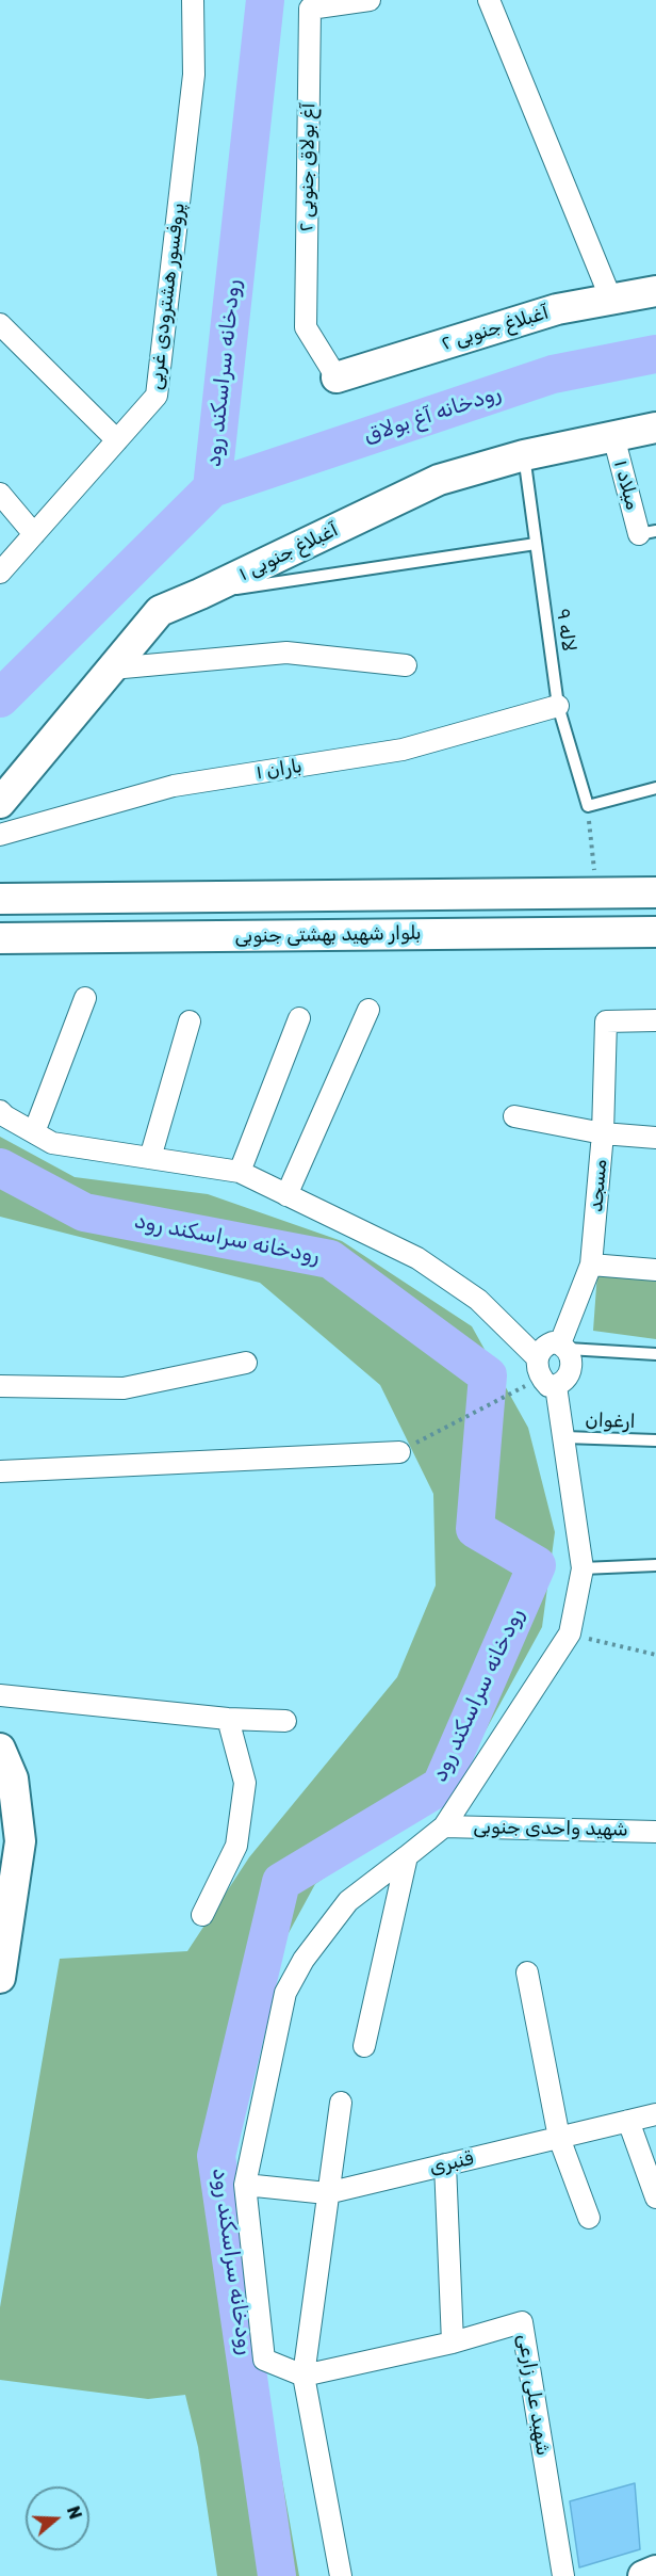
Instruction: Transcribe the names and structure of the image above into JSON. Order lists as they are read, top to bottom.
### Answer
{
  "streets": {
    "street": [
      "آغ بولاق جنوبی ۲",
      "پروفسور هشترودی غربی",
      "آغبلاغ جنوبی ۲",
      "میلاد ۱",
      "آغبلاغ جنوبی ۱",
      "باران ۱",
      "بلوار شهید بهشتی جنوبی",
      "مسجد",
      "شهید واحدی جنوبی",
      "قنبری",
      "شهيد علی زارعی"
    ],
    "lane": ["لاله ۹", "ارغوان"]
  },
  "crossings": [
    ["آغ بولاق جنوبی ۲", "آغبلاغ جنوبی ۲"],
    ["میلاد ۱", "آغبلاغ جنوبی ۱"],
    ["آغبلاغ جنوبی ۱", "لاله ۹"],
    ["لاله ۹", "باران ۱"]
  ],
  "water": ["رودخانه سراسکند رود", "رودخانه آغ بولاق"],
  "north": "right"
}
